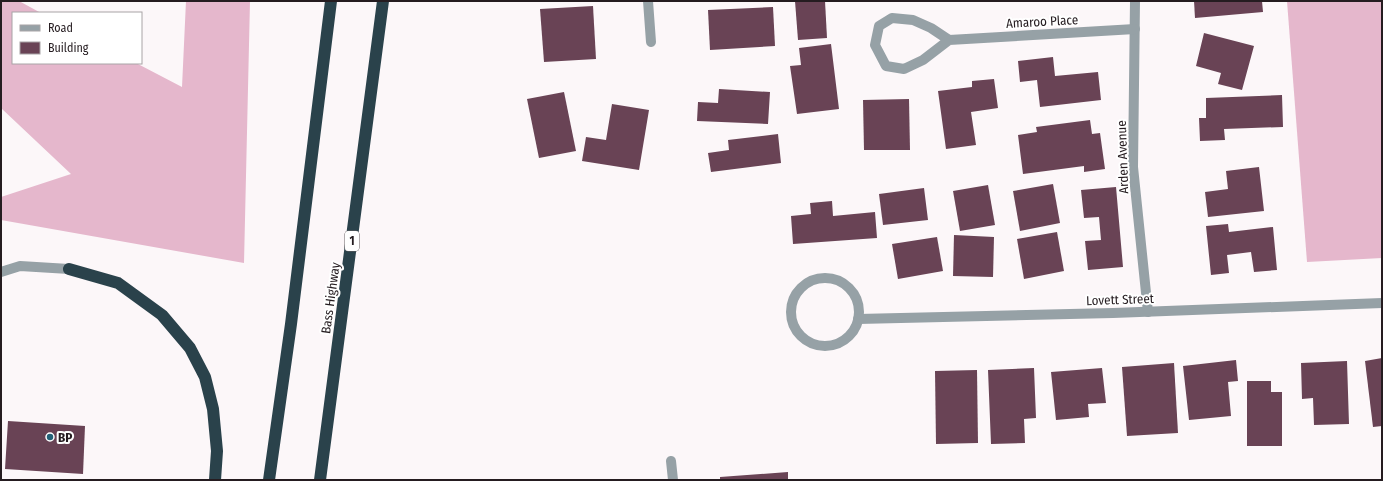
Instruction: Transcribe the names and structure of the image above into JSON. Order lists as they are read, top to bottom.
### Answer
{
  "streets": {
    "highway": ["1", "Bass Highway"],
    "street": ["Amaroo Place", "Arden Avenue", "Lovett Street"]
  },
  "crossings": [
    ["Amaroo Place", "Arden Avenue"],
    ["Arden Avenue", "Lovett Street"]
  ],
  "places": ["BP"],
  "legend": ["Road", "Building"]
}
